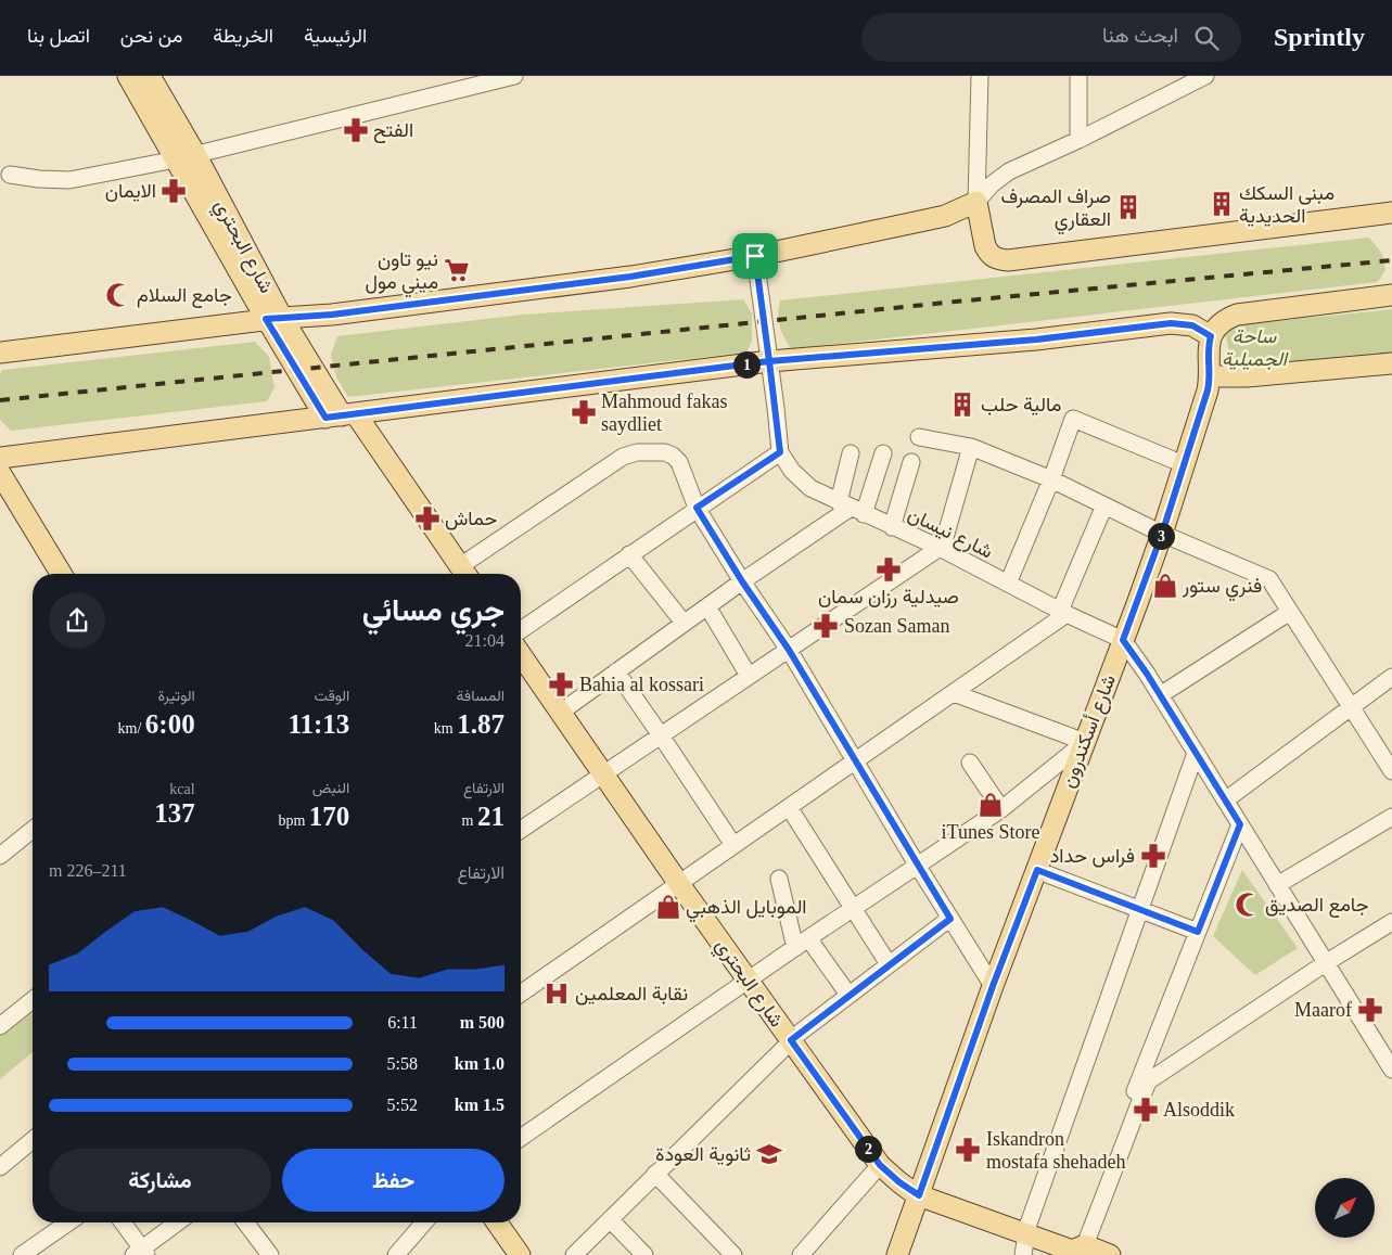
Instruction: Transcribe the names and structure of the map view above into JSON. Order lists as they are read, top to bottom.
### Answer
{
  "streets": {
    "main road": ["شارع البحتري", "شارع أسكندرون"],
    "street": ["شارع نيسان"]
  },
  "crossings": [
    ["شارع البحتري", "شارع أسكندرون"],
    ["شارع نيسان", "شارع أسكندرون"]
  ],
  "parks": ["ساحة الجميلية"],
  "places": {
    "pharmacy": [
      "الفتح",
      "الايمان",
      "Mahmoud fakas saydliet",
      "حماش",
      "صيدلية رزان سمان",
      "Sozan Saman",
      "Bahia al kossari",
      "فراس حداد",
      "Maarof",
      "Alsoddik",
      "Iskandron mostafa shehadeh"
    ],
    "building": ["مبنى السكك الحديدية", "صراف المصرف العقاري", "مالية حلب"],
    "supermarket": ["نيو تاون ميني مول"],
    "mosque": ["جامع السلام", "جامع الصديق"],
    "shop": ["فنري ستور", "iTunes Store", "الموبايل الذهبي"],
    "hospital": ["نقابة المعلمين"],
    "school or university": ["ثانوية العودة"]
  },
  "north": "top right",
  "page": {
    "header": "Sprintly",
    "search": "ابحث هنا",
    "nav": [
      "الرئيسية",
      "الخريطة",
      "من نحن",
      "اتصل بنا"
    ],
    "pins": ["1", "3", "2"],
    "heading": ["جري مسائي", "21:04"],
    "stats": [
      ["المسافة", "1.87 km"],
      ["الوقت", "11:13"],
      ["الوتيرة", "6:00 /km"],
      ["الارتفاع", "21 m"],
      ["النبض", "170 bpm"],
      ["kcal", "137"]
    ],
    "chart": ["الارتفاع", "211–226 m"],
    "list": [
      {
        "name": "500 m",
        "note": "6:11"
      },
      {
        "name": "1.0 km",
        "note": "5:58"
      },
      {
        "name": "1.5 km",
        "note": "5:52"
      }
    ],
    "buttons": ["حفظ", "مشاركة"]
  }
}
